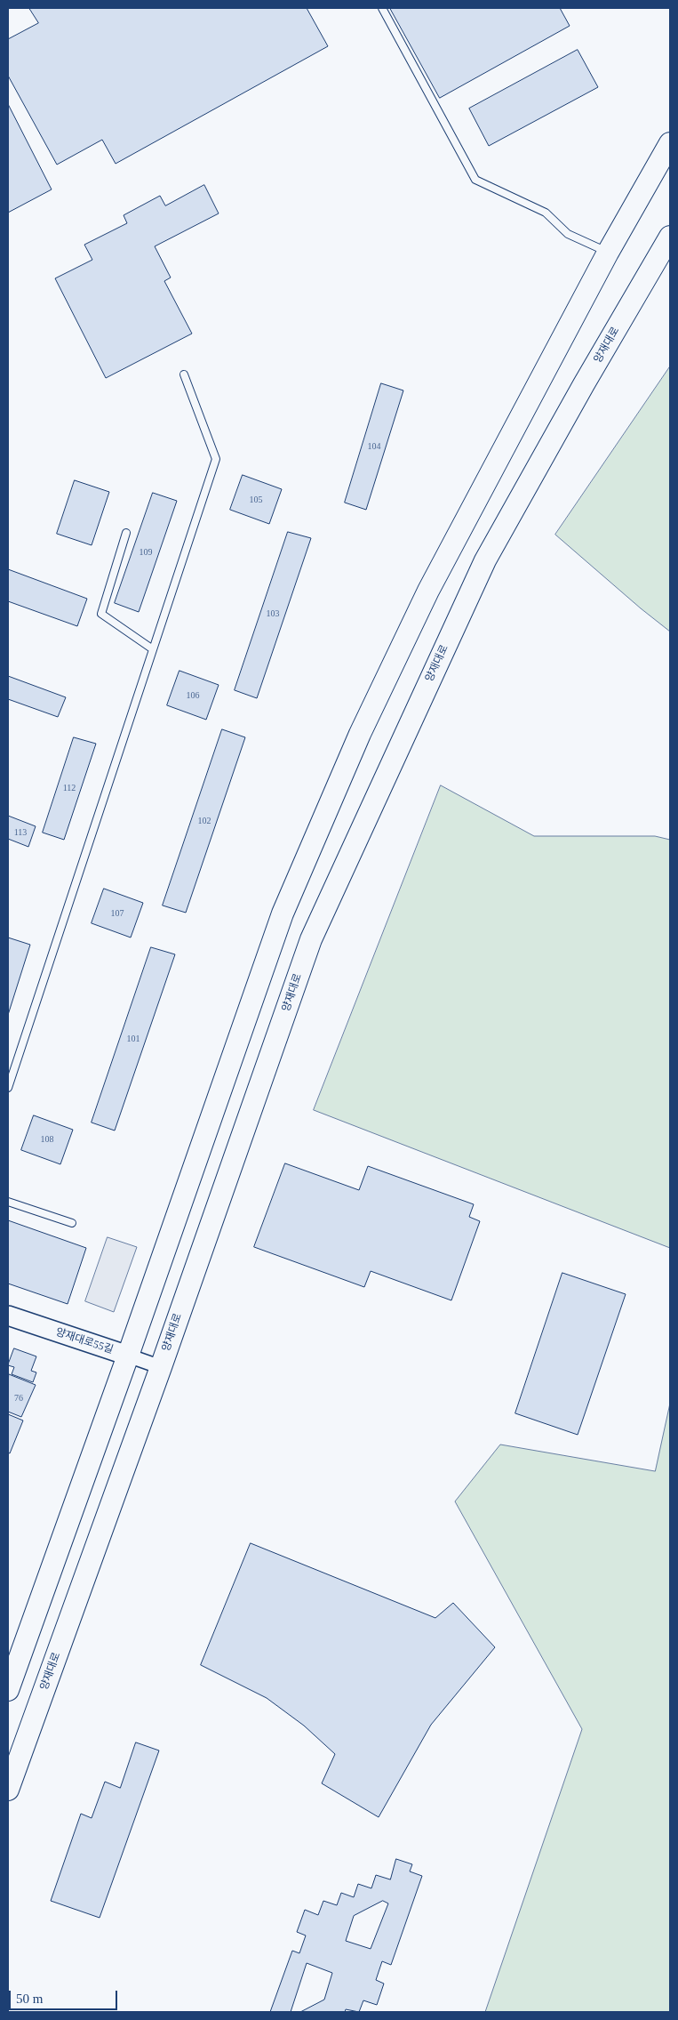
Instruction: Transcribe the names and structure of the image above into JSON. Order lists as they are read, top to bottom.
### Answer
{
  "streets": {
    "main road": ["양재대로"],
    "street": ["양재대로55길"]
  },
  "crossings": [
    ["양재대로", "양재대로55길"]
  ],
  "house_numbers": [
    "104",
    "105",
    "109",
    "103",
    "106",
    "112",
    "102",
    "113",
    "107",
    "101",
    "108",
    "76"
  ],
  "scale_bar": "50 m"
}
